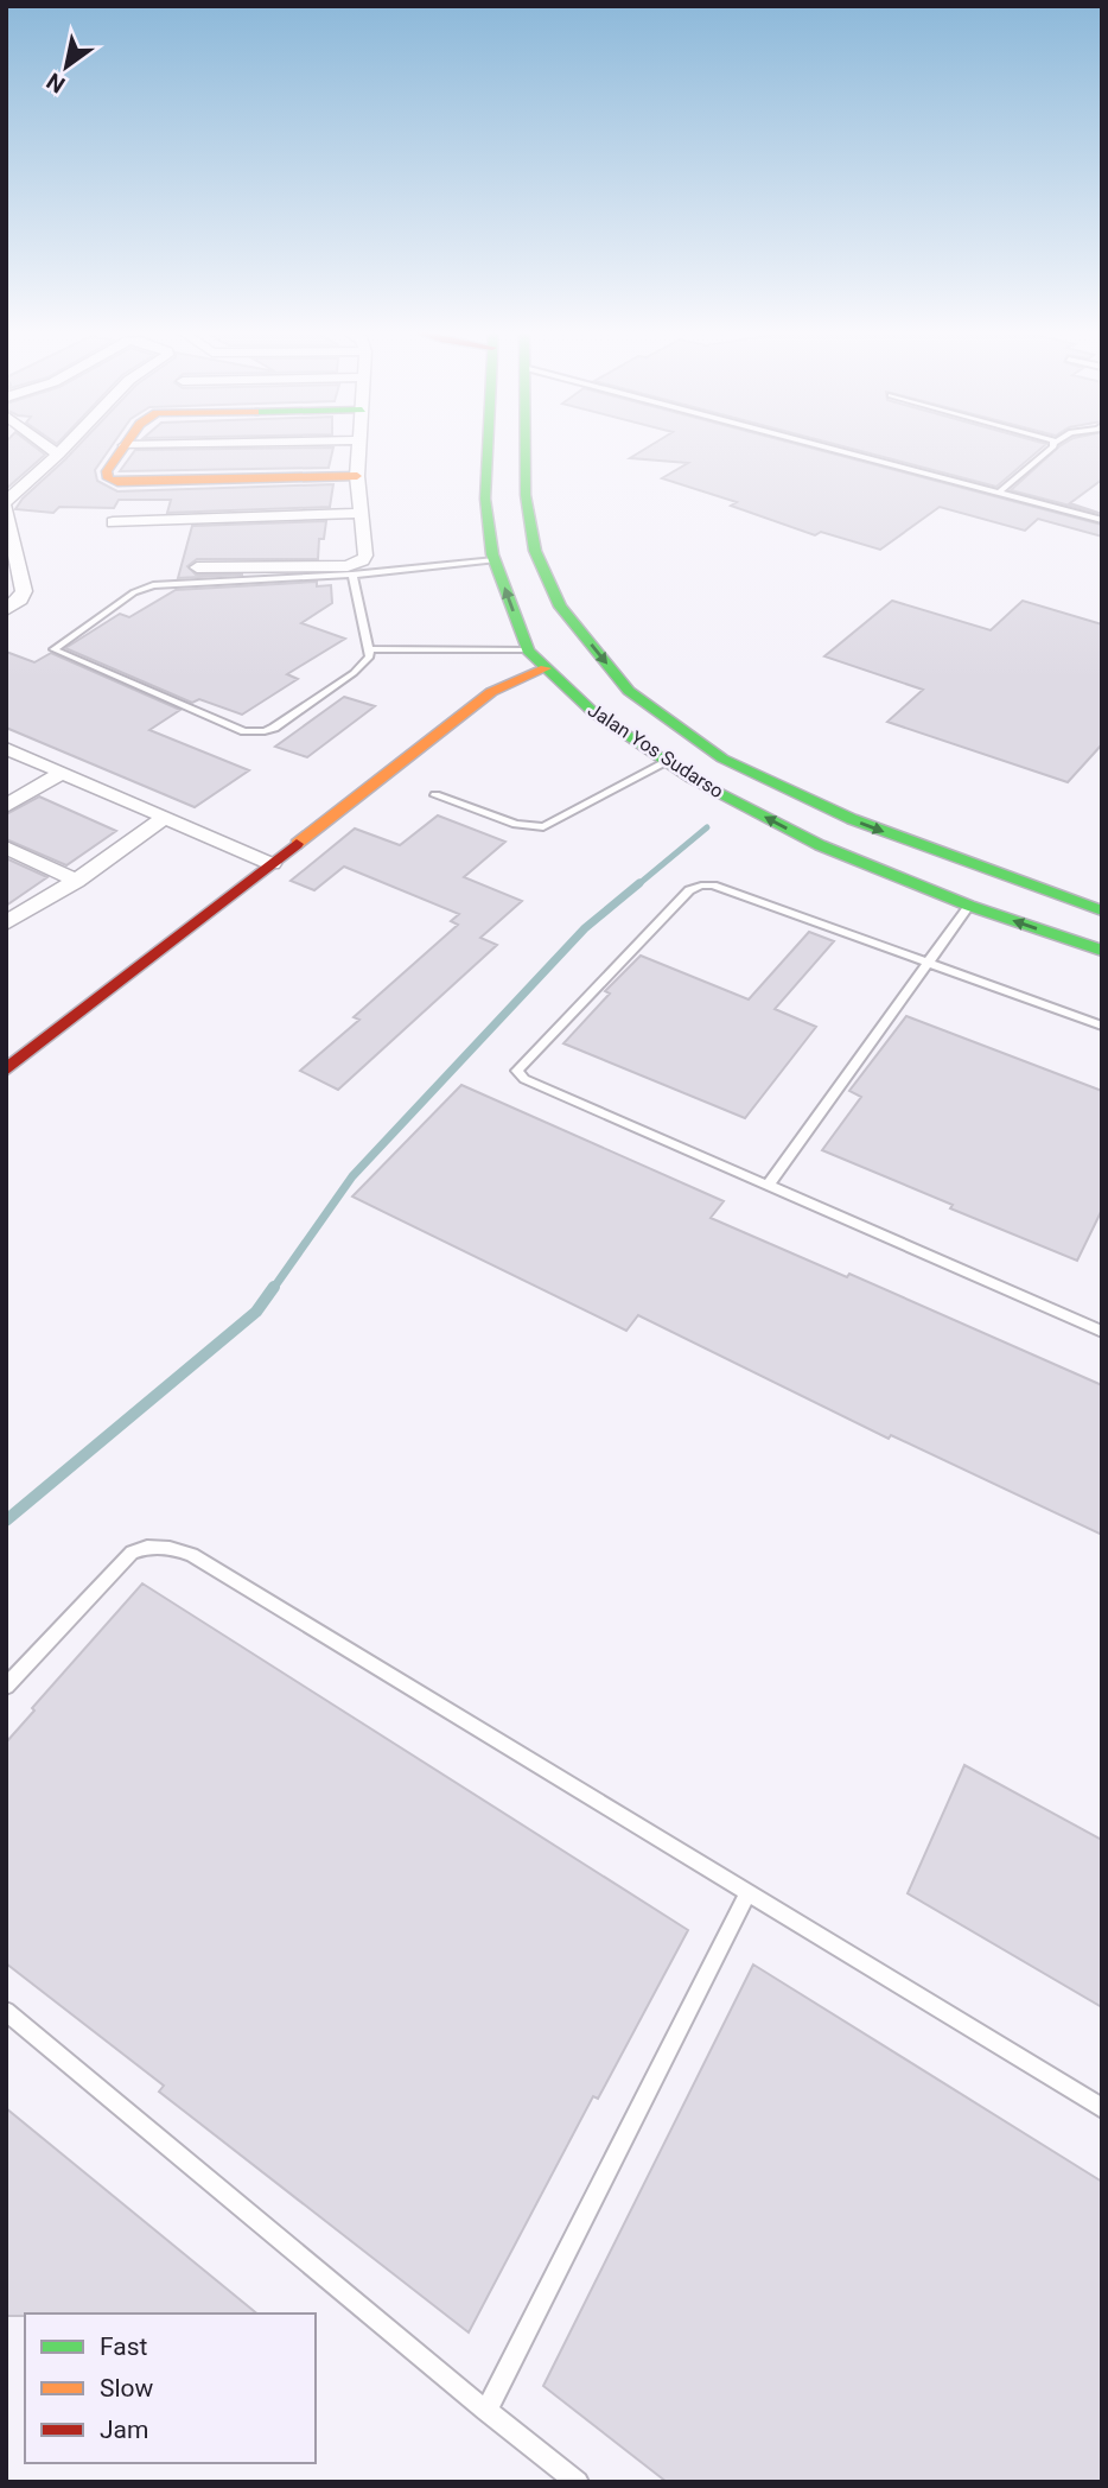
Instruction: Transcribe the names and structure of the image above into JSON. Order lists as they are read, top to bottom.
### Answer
{
  "streets": {
    "main road": ["Jalan Yos Sudarso"]
  },
  "legend": ["Fast", "Slow", "Jam"],
  "north": "bottom left"
}
